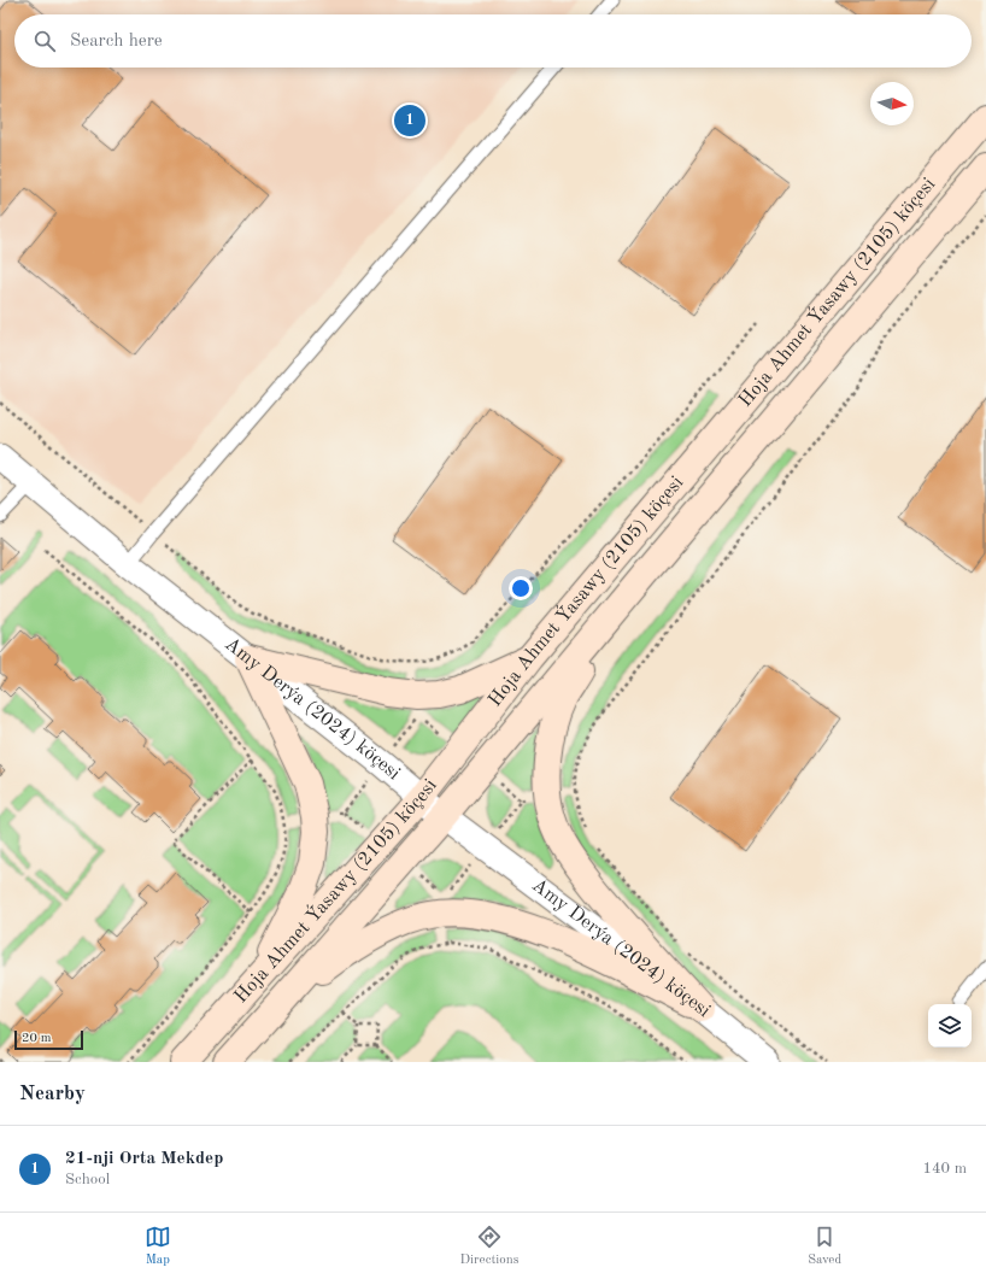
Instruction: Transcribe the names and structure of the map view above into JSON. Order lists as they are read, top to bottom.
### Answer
{
  "streets": {
    "main road": ["Hoja Ahmet Ýasawy (2105) köçesi"],
    "street": ["Amy Derýa (2024) köçesi"]
  },
  "crossings": [
    ["Hoja Ahmet Ýasawy (2105) köçesi", "Amy Derýa (2024) köçesi"]
  ],
  "scale_bar": "20 m",
  "north": "right",
  "page": {
    "search": "Search here",
    "pins": "1",
    "scale": "20 m",
    "heading": "Nearby",
    "list": [
      {
        "mark": "1",
        "name": "21-nji Orta Mekdep",
        "note": "School",
        "value": "140 m"
      }
    ],
    "nav": ["Map", "Directions", "Saved"]
  }
}
